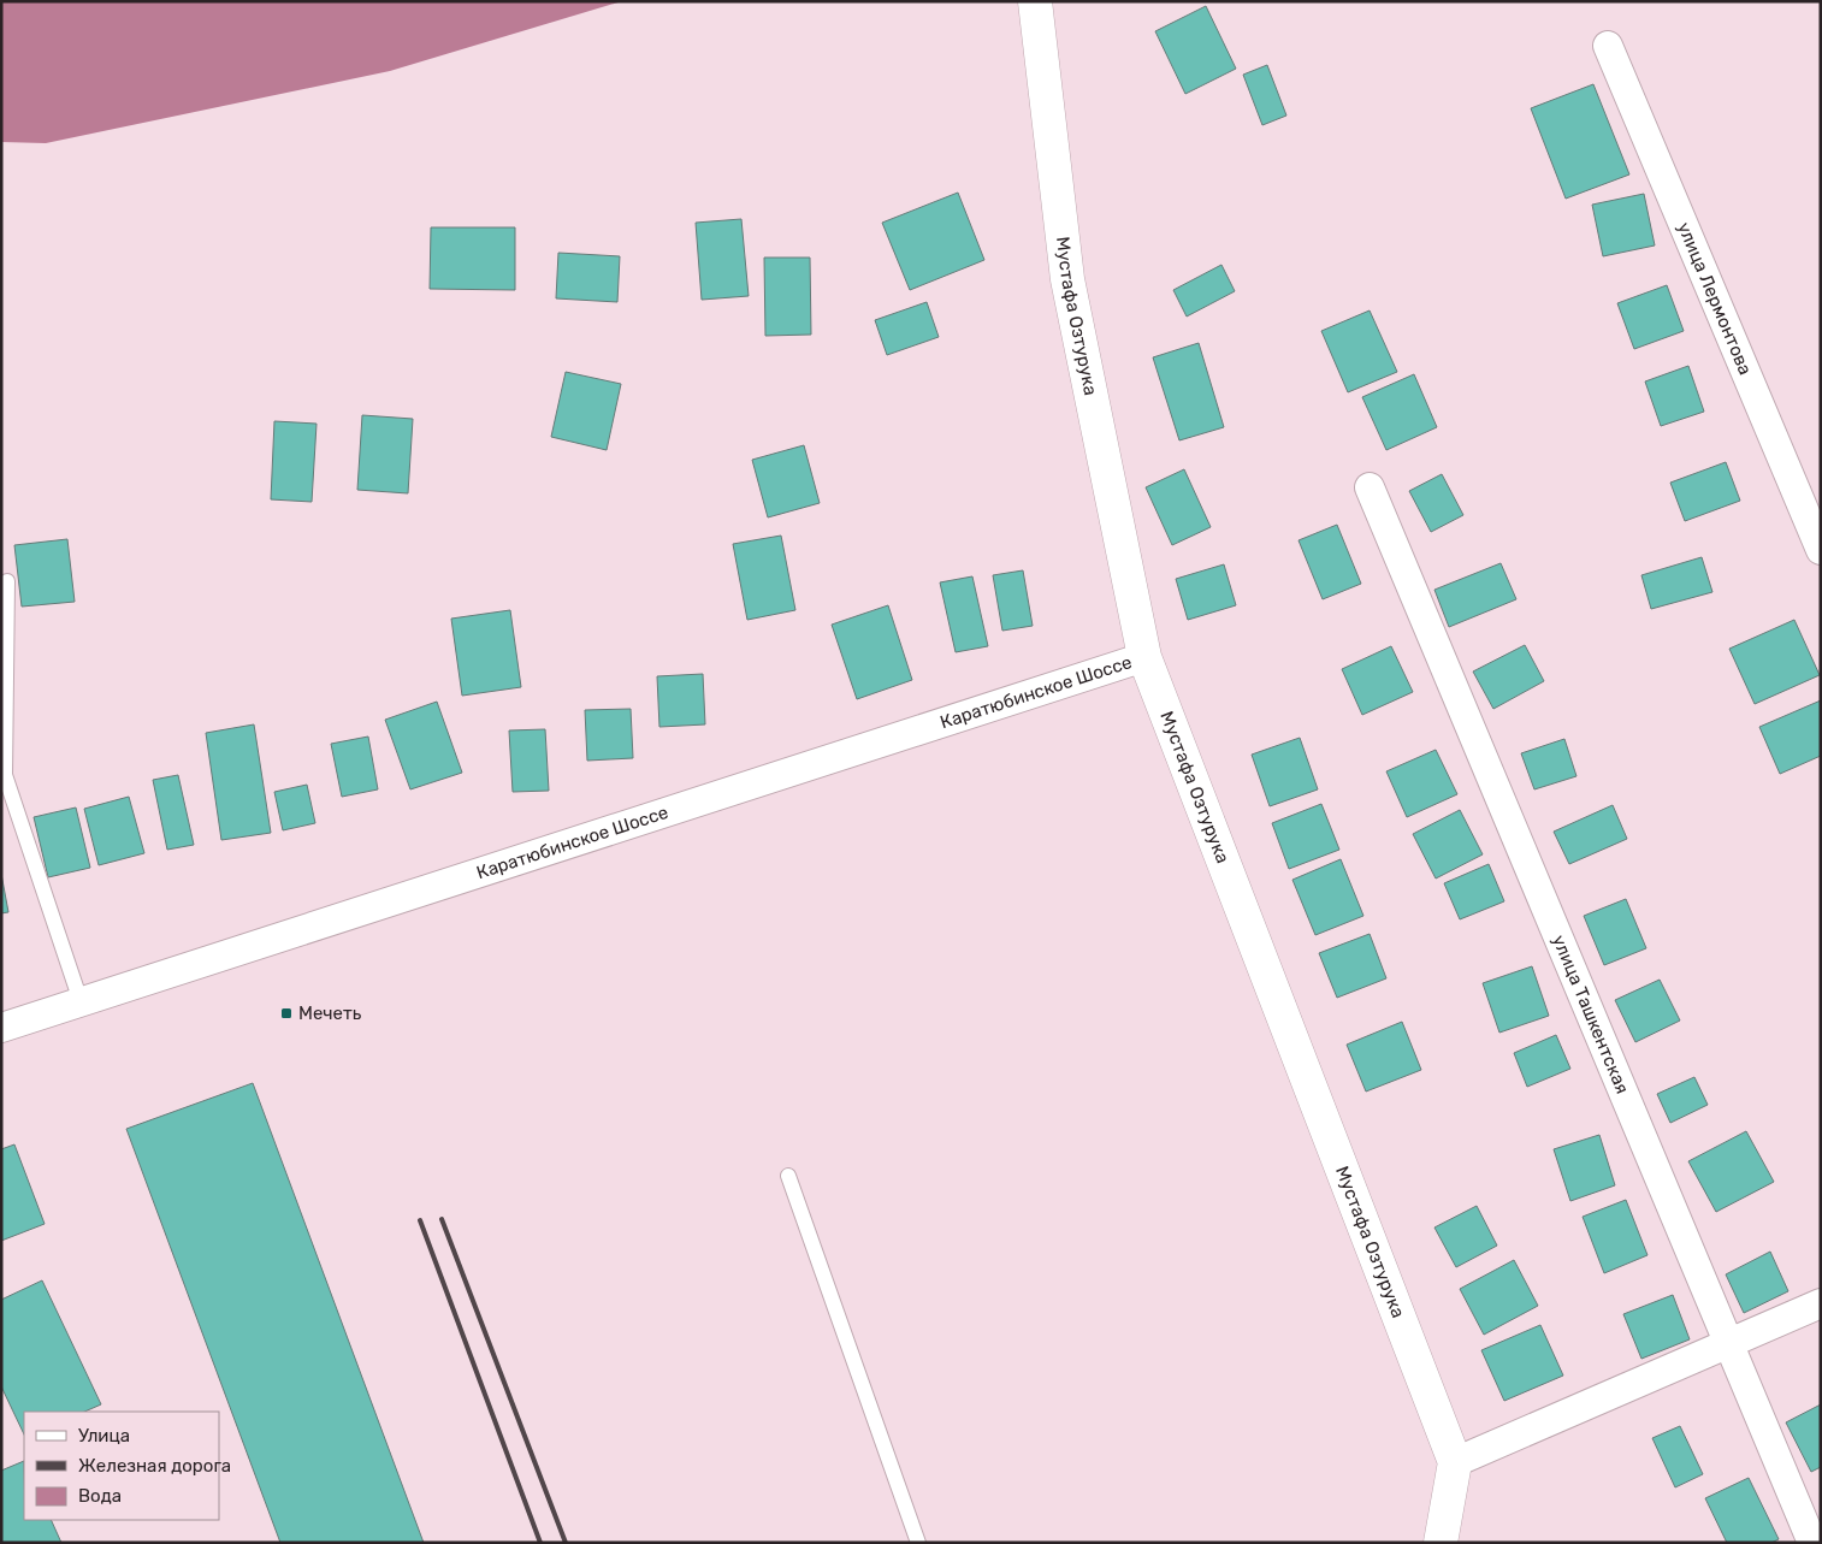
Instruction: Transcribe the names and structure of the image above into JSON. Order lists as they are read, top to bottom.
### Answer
{
  "streets": {
    "street": [
      "улица Лермонтова",
      "Мустафа Озтурука",
      "Каратюбинское Шоссе",
      "улица Ташкентская"
    ]
  },
  "crossings": [
    ["Мустафа Озтурука", "Каратюбинское Шоссе"]
  ],
  "places": {
    "transit": ["Мечеть"]
  },
  "legend": ["Улица", "Железная дорога", "Вода"]
}
